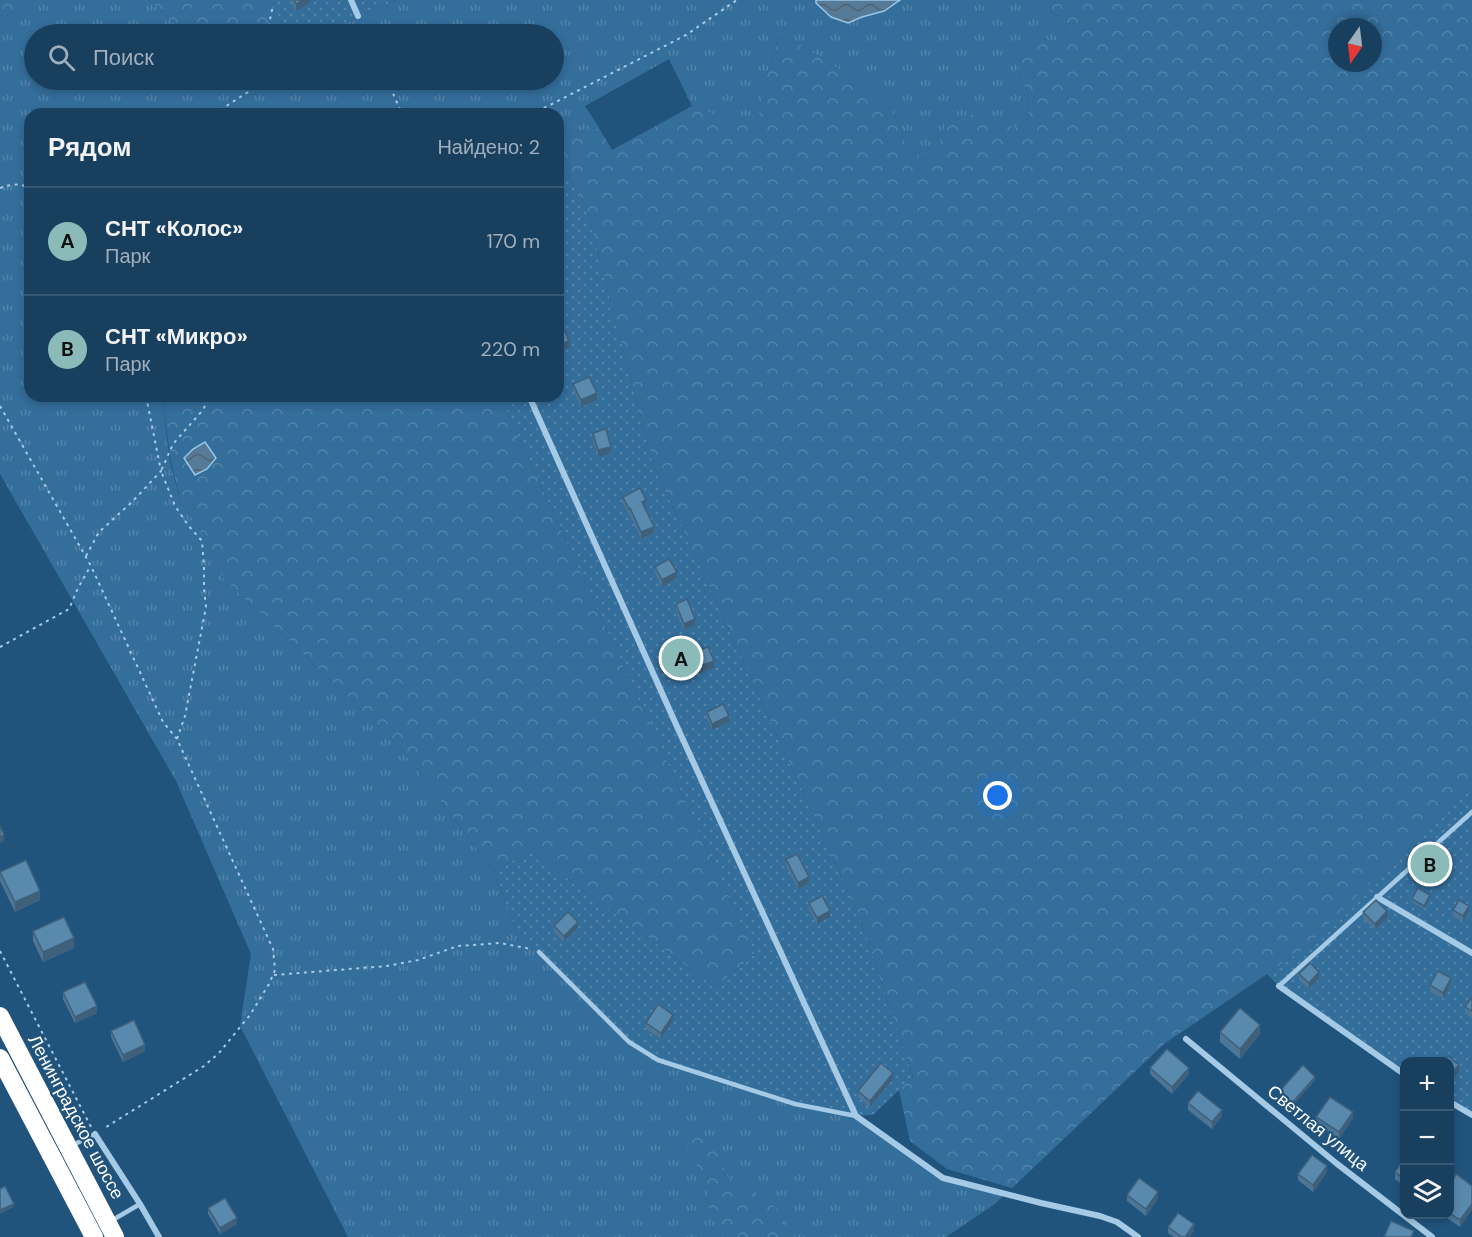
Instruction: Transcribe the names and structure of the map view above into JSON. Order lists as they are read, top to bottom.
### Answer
{
  "streets": {
    "highway": ["Ленинградское шоссе"],
    "street": ["Светлая улица"]
  },
  "north": "bottom",
  "page": {
    "search": "Поиск",
    "heading": ["Рядом", "Найдено: 2"],
    "list": [
      {
        "mark": "A",
        "name": "СНТ «Колос»",
        "note": "Парк",
        "value": "170 m"
      },
      {
        "mark": "B",
        "name": "СНТ «Микро»",
        "note": "Парк",
        "value": "220 m"
      }
    ],
    "pins": ["A", "B"],
    "map_buttons": ["+", "−"]
  }
}
